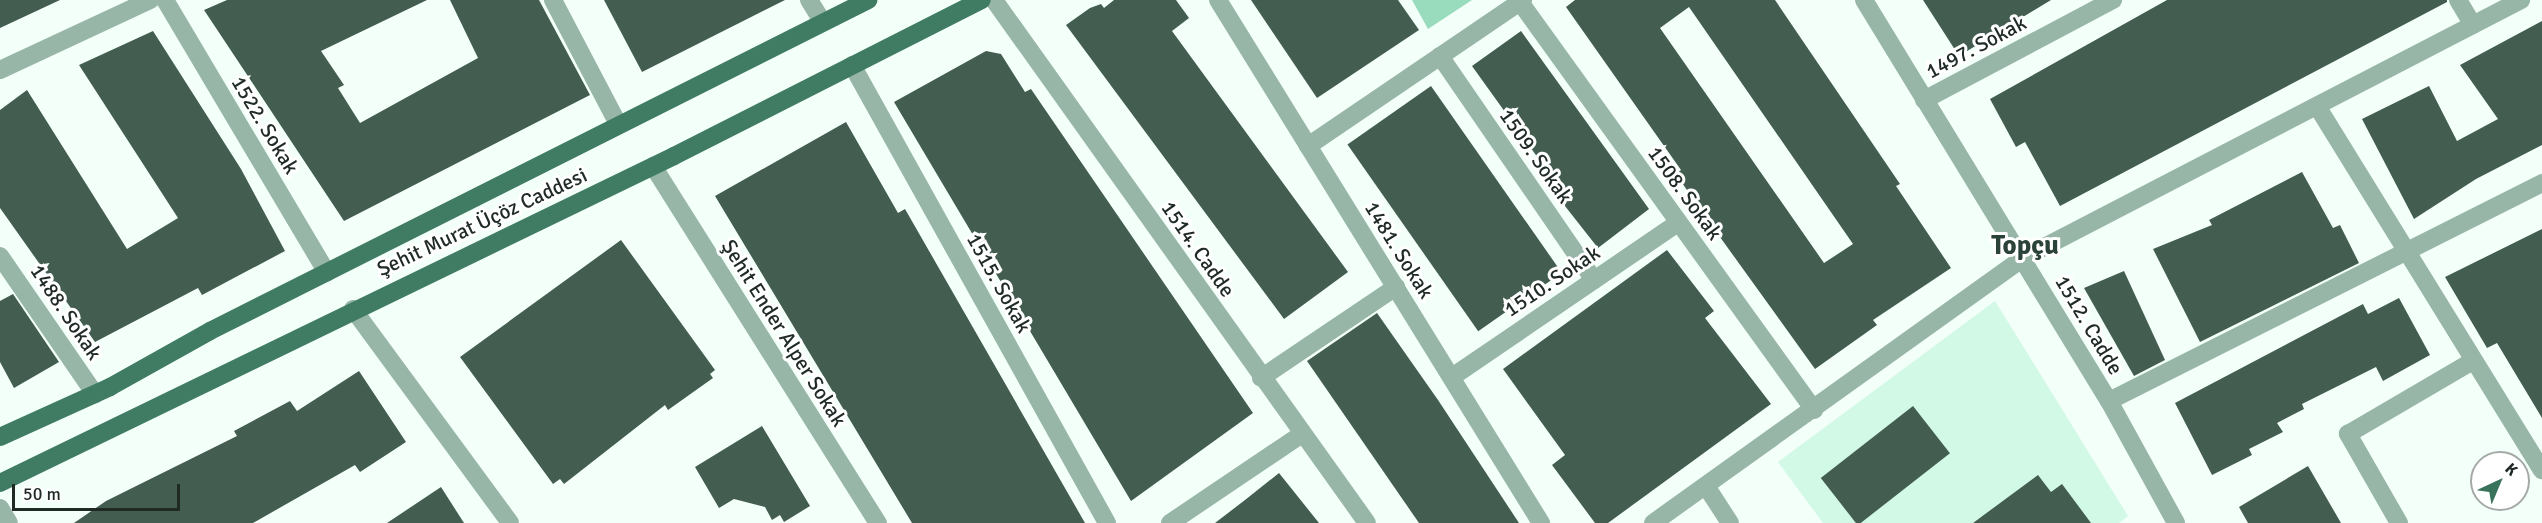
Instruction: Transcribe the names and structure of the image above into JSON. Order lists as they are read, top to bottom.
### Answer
{
  "streets": {
    "main road": ["Şehit Murat Üçöz Caddesi"],
    "street": [
      "1497. Sokak",
      "1522. Sokak",
      "1509. Sokak",
      "1508. Sokak",
      "1514. Cadde",
      "1481. Sokak",
      "1510. Sokak",
      "1515. Sokak",
      "1488. Sokak",
      "1512. Cadde",
      "Şehit Ender Alper Sokak"
    ]
  },
  "crossings": [
    ["1497. Sokak", "1512. Cadde"],
    ["1522. Sokak", "Şehit Murat Üçöz Caddesi"],
    ["1509. Sokak", "1510. Sokak"],
    ["1508. Sokak", "1510. Sokak"],
    ["Şehit Murat Üçöz Caddesi", "1515. Sokak"],
    ["Şehit Murat Üçöz Caddesi", "1488. Sokak"],
    ["Şehit Murat Üçöz Caddesi", "Şehit Ender Alper Sokak"],
    ["1481. Sokak", "1510. Sokak"]
  ],
  "districts": ["Topçu"],
  "scale_bar": "50 m",
  "north": "top right"
}
